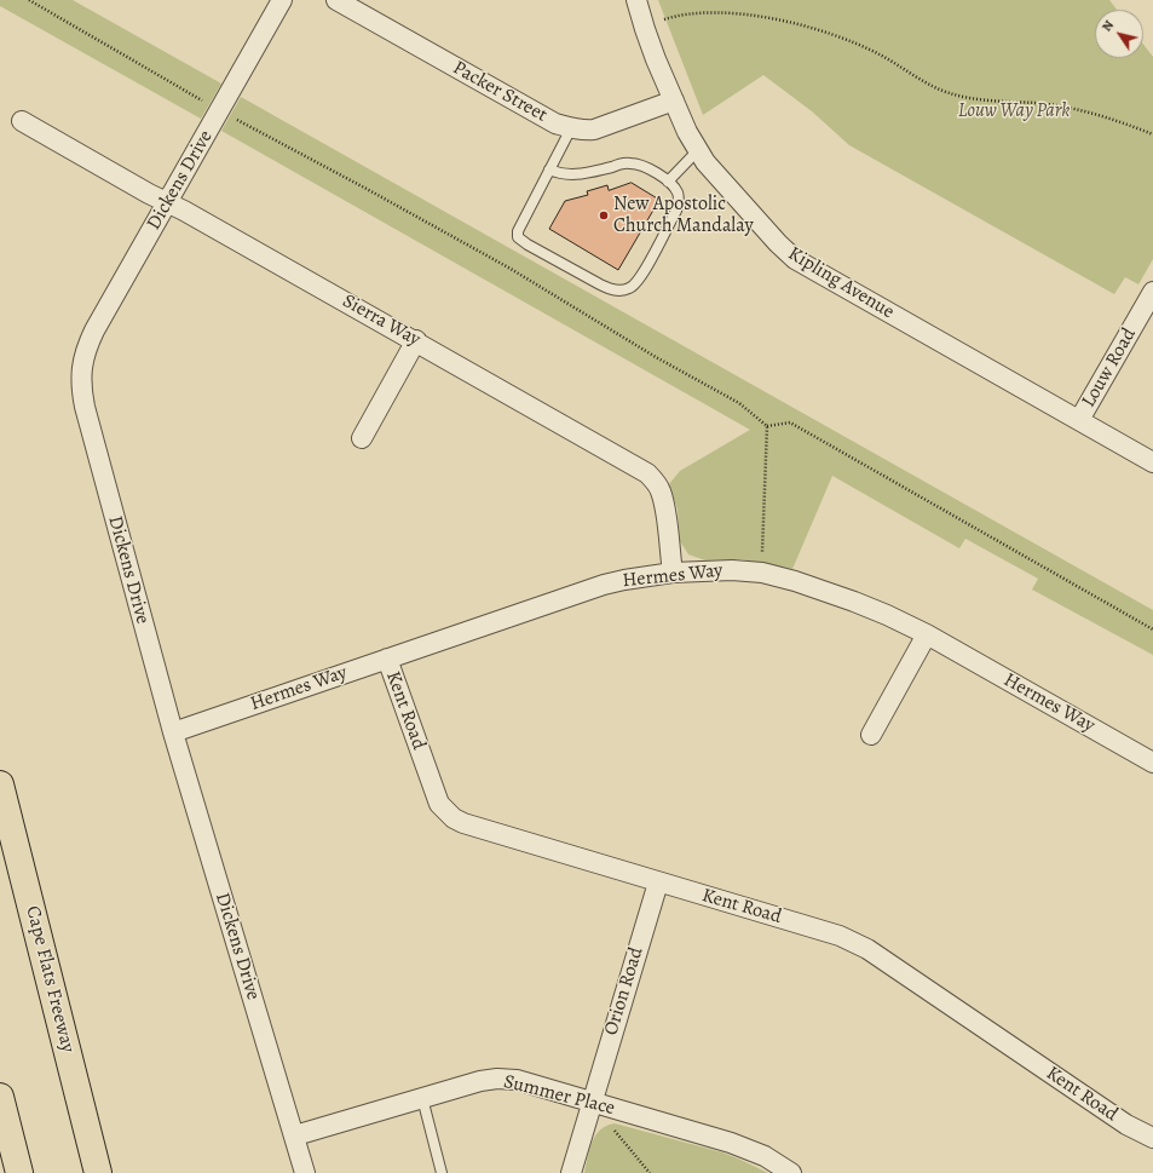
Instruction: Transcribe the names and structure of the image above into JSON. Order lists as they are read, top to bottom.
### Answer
{
  "streets": {
    "highway": ["Cape Flats Freeway"],
    "street": [
      "Packer Street",
      "Dickens Drive",
      "Kipling Avenue",
      "Sierra Way",
      "Louw Road",
      "Hermes Way",
      "Kent Road",
      "Orion Road",
      "Summer Place"
    ]
  },
  "crossings": [
    ["Packer Street", "Kipling Avenue"],
    ["Dickens Drive", "Sierra Way"],
    ["Dickens Drive", "Hermes Way"],
    ["Dickens Drive", "Summer Place"],
    ["Kipling Avenue", "Louw Road"],
    ["Sierra Way", "Hermes Way"],
    ["Hermes Way", "Kent Road"],
    ["Kent Road", "Orion Road"],
    ["Orion Road", "Summer Place"]
  ],
  "parks": ["Louw Way Park"],
  "places": ["New Apostolic Church Mandalay"],
  "north": "top left"
}
